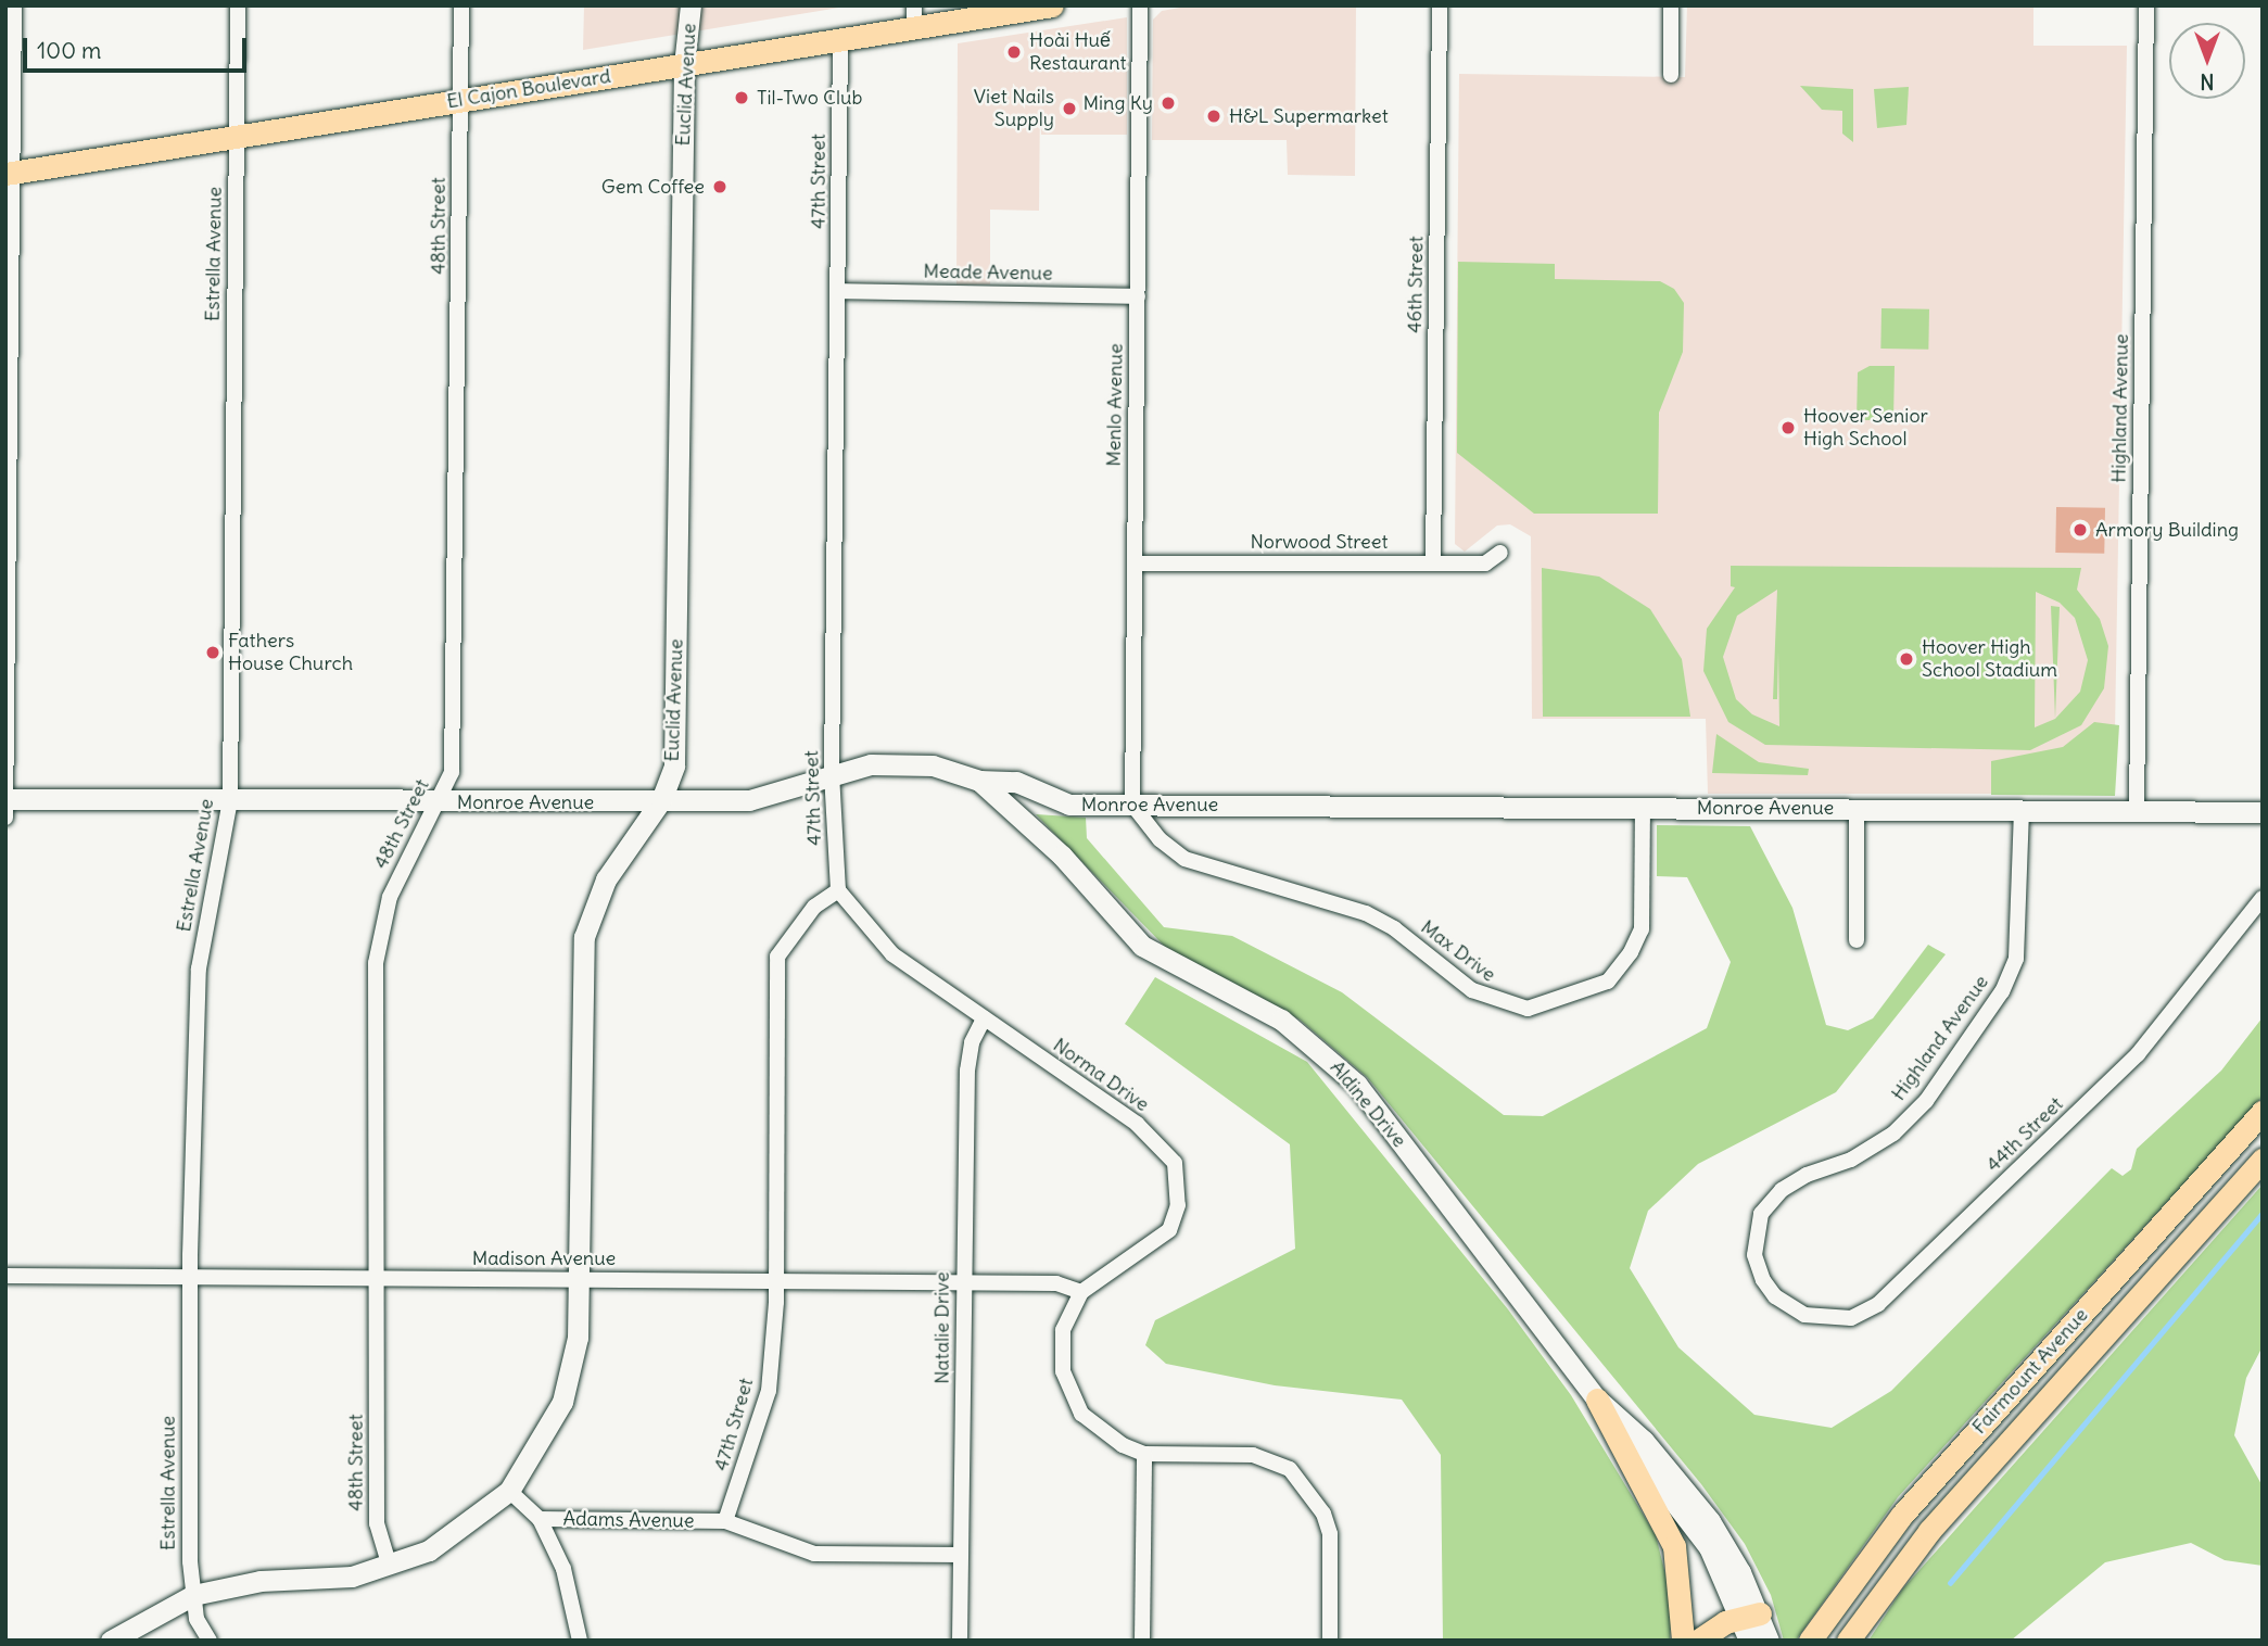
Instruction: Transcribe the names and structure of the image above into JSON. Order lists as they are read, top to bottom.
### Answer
{
  "streets": {
    "main road": ["El Cajon Boulevard", "Fairmount Avenue"],
    "street": [
      "Euclid Avenue",
      "47th Street",
      "48th Street",
      "Estrella Avenue",
      "Meade Avenue",
      "46th Street",
      "Menlo Avenue",
      "Highland Avenue",
      "Norwood Street",
      "Monroe Avenue",
      "Max Drive",
      "Norma Drive",
      "Aldine Drive",
      "44th Street",
      "Madison Avenue",
      "Natalie Drive",
      "Adams Avenue"
    ]
  },
  "crossings": [
    ["Euclid Avenue", "El Cajon Boulevard"],
    ["Euclid Avenue", "Monroe Avenue"],
    ["Euclid Avenue", "Madison Avenue"],
    ["Euclid Avenue", "Adams Avenue"],
    ["El Cajon Boulevard", "47th Street"],
    ["El Cajon Boulevard", "48th Street"],
    ["El Cajon Boulevard", "Estrella Avenue"],
    ["47th Street", "Meade Avenue"],
    ["47th Street", "Monroe Avenue"],
    ["47th Street", "Norma Drive"],
    ["47th Street", "Madison Avenue"],
    ["47th Street", "Adams Avenue"],
    ["48th Street", "Monroe Avenue"],
    ["48th Street", "Madison Avenue"],
    ["Estrella Avenue", "Monroe Avenue"],
    ["Estrella Avenue", "Madison Avenue"],
    ["Meade Avenue", "Menlo Avenue"],
    ["46th Street", "Norwood Street"],
    ["Menlo Avenue", "Norwood Street"],
    ["Menlo Avenue", "Monroe Avenue"],
    ["Menlo Avenue", "Max Drive"],
    ["Highland Avenue", "Monroe Avenue"],
    ["Highland Avenue", "44th Street"],
    ["Monroe Avenue", "Max Drive"],
    ["Monroe Avenue", "Aldine Drive"],
    ["Norma Drive", "Madison Avenue"],
    ["Norma Drive", "Natalie Drive"],
    ["Madison Avenue", "Natalie Drive"],
    ["Natalie Drive", "Adams Avenue"]
  ],
  "places": [
    "Hoài Huế Restaurant",
    "Til-Two Club",
    "Ming Ky",
    "Viet Nails Supply",
    "H&L Supermarket",
    "Gem Coffee",
    "Hoover Senior High School",
    "Armory Building",
    "Fathers House Church",
    "Hoover High School Stadium"
  ],
  "scale_bar": "100 m",
  "north": "bottom"
}
